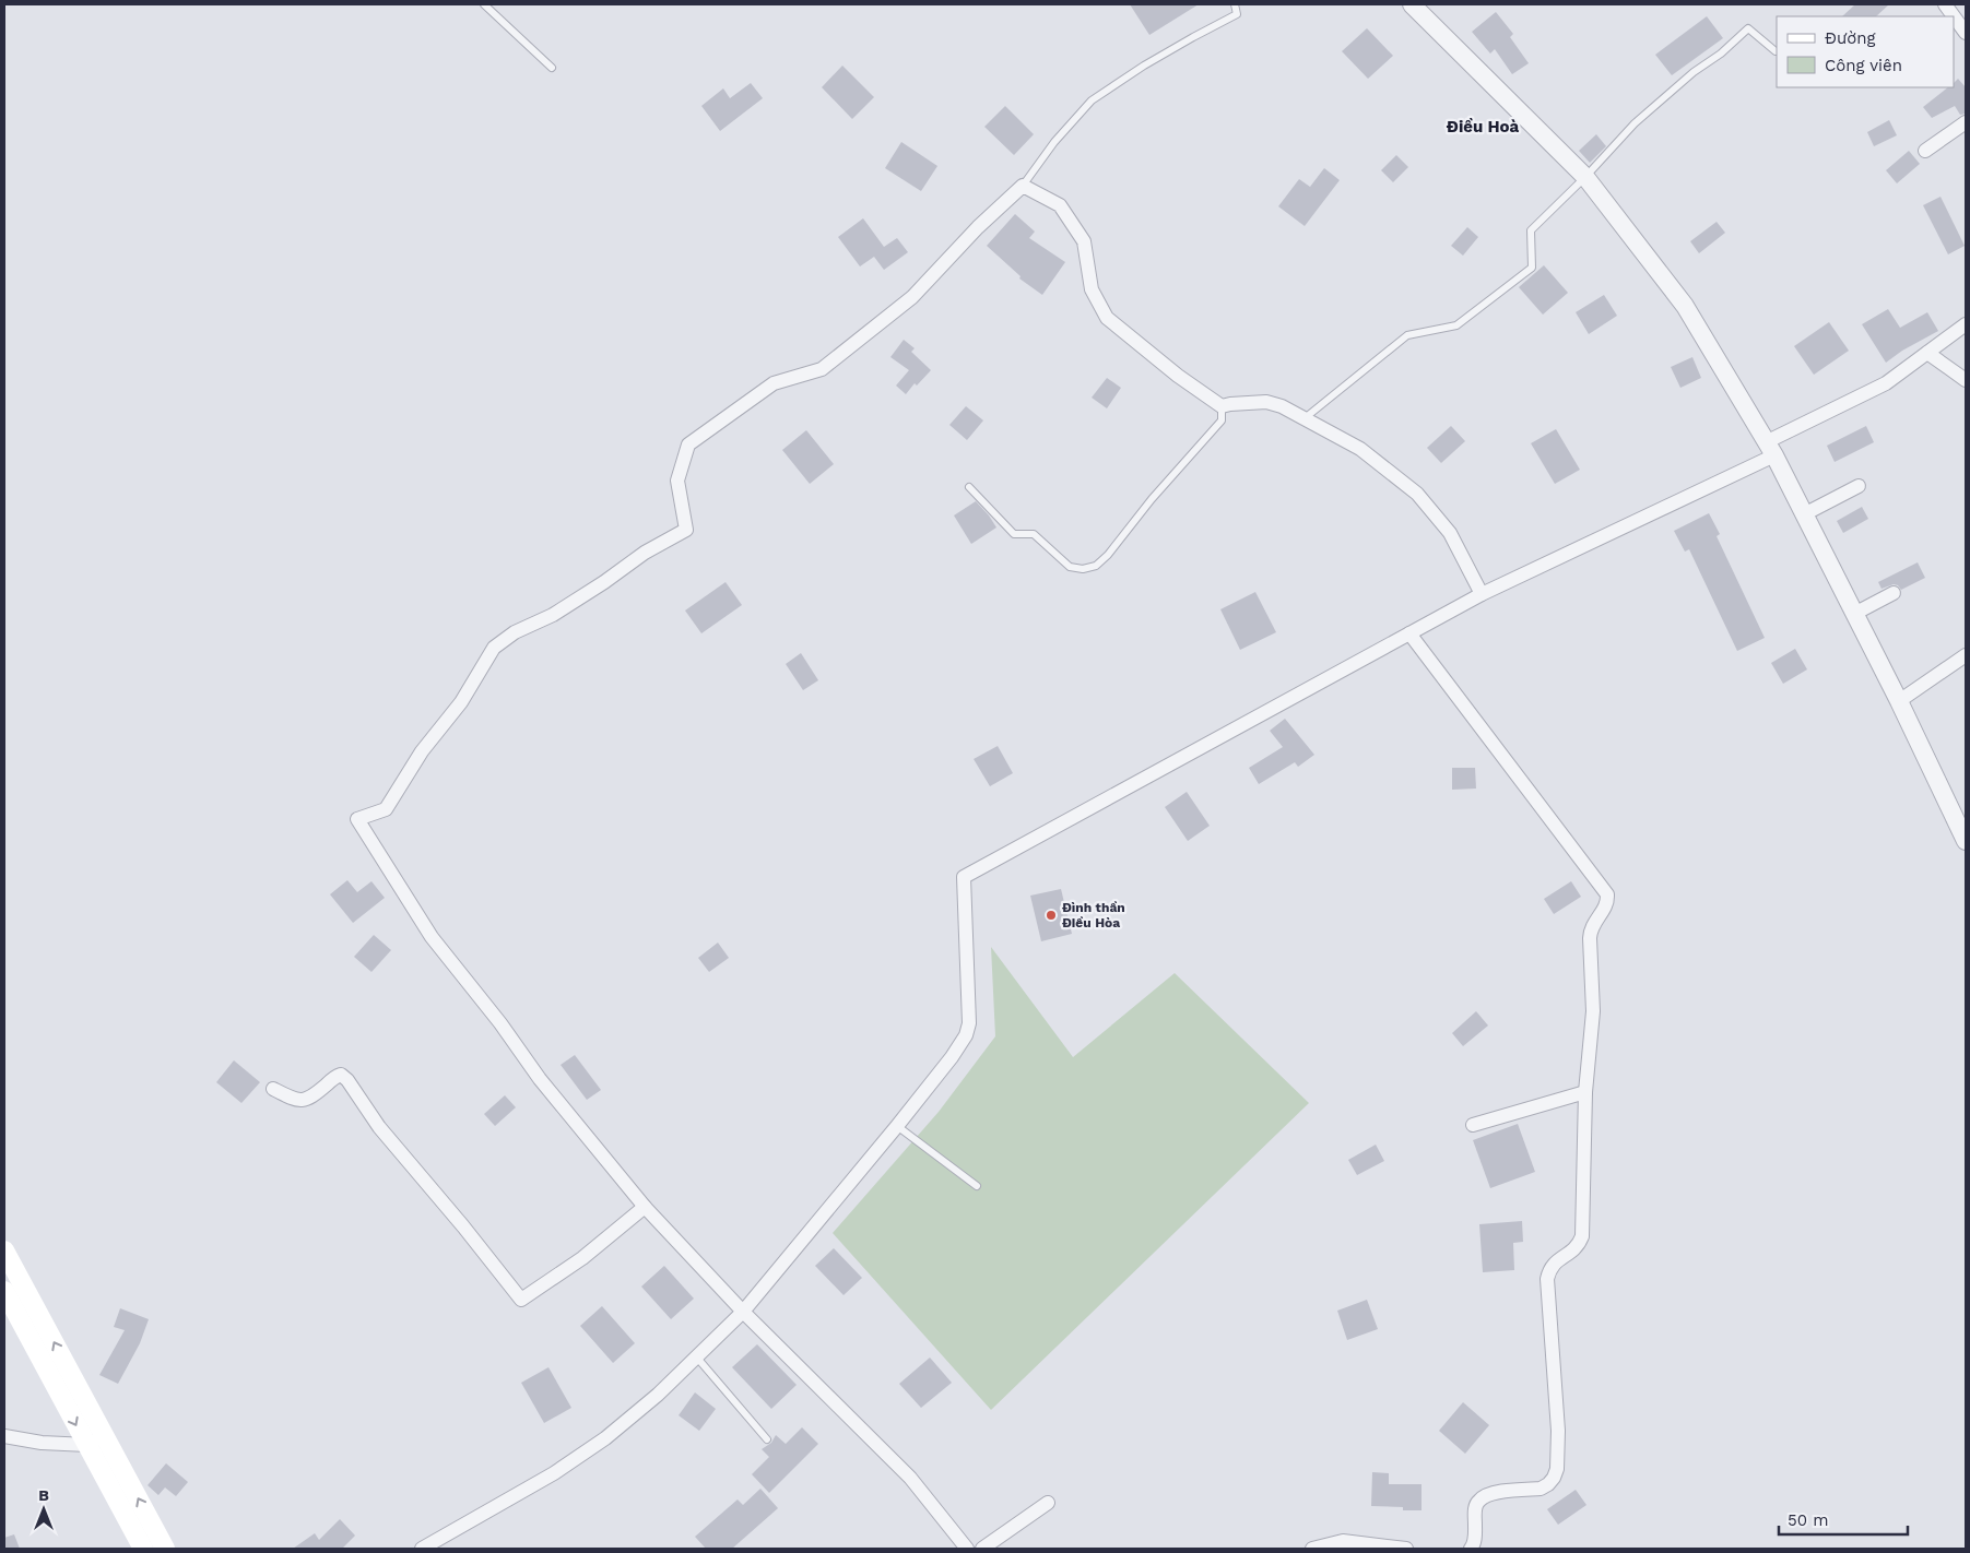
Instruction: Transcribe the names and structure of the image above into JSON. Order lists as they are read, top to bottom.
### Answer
{
  "districts": ["Điều Hoà"],
  "places": ["Đình thần Điều Hòa"],
  "legend": ["Đường", "Công viên"],
  "scale_bar": "50 m",
  "north": "top"
}
